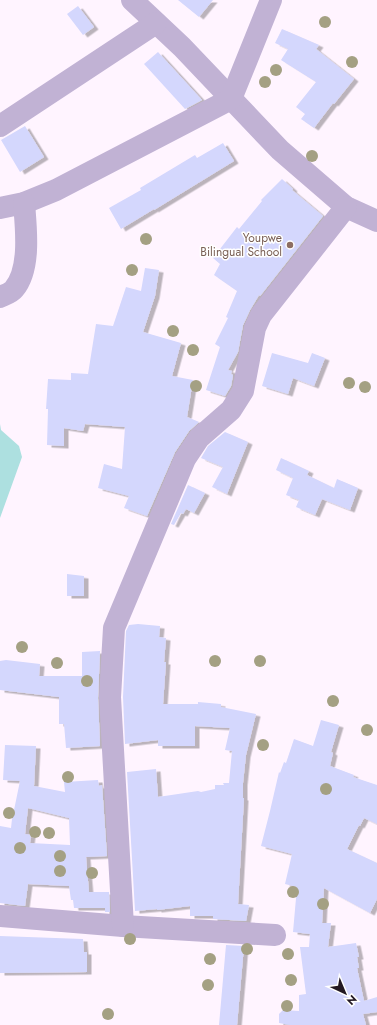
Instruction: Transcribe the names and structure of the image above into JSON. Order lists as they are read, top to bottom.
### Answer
{
  "places": ["Youpwe Bilingual School"],
  "north": "bottom right"
}
